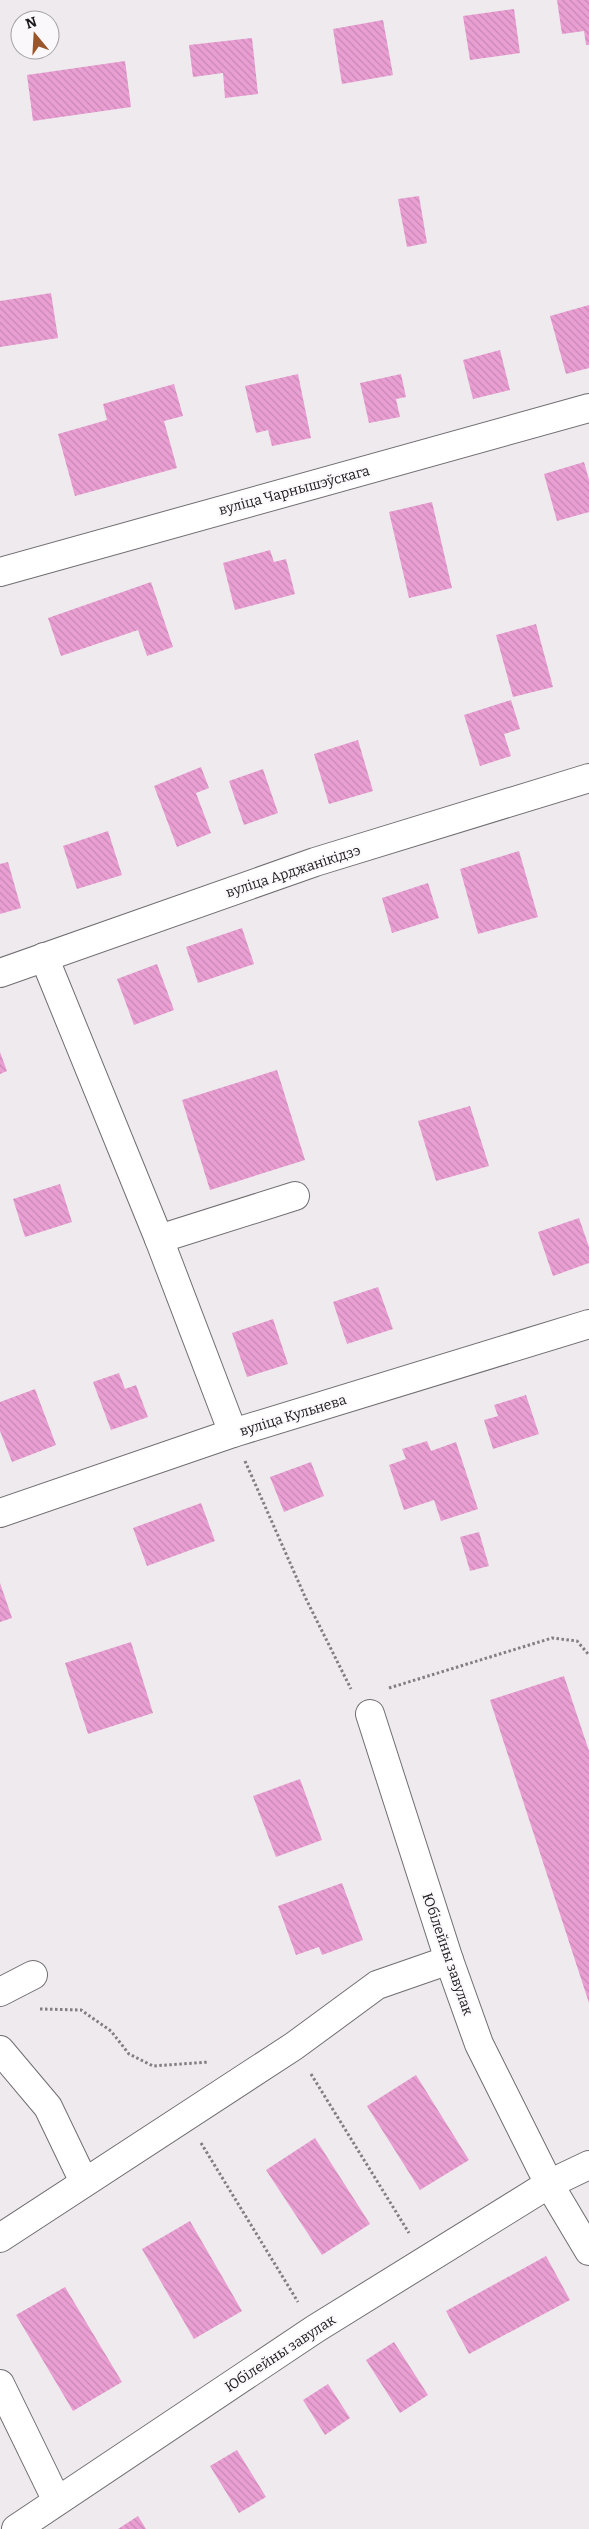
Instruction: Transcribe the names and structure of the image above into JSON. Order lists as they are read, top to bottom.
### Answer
{
  "streets": {
    "street": [
      "вуліца Чарнышэўскага",
      "вуліца Арджанікідзэ",
      "вуліца Кульнева",
      "Юбілейны завулак"
    ]
  },
  "north": "top"
}
